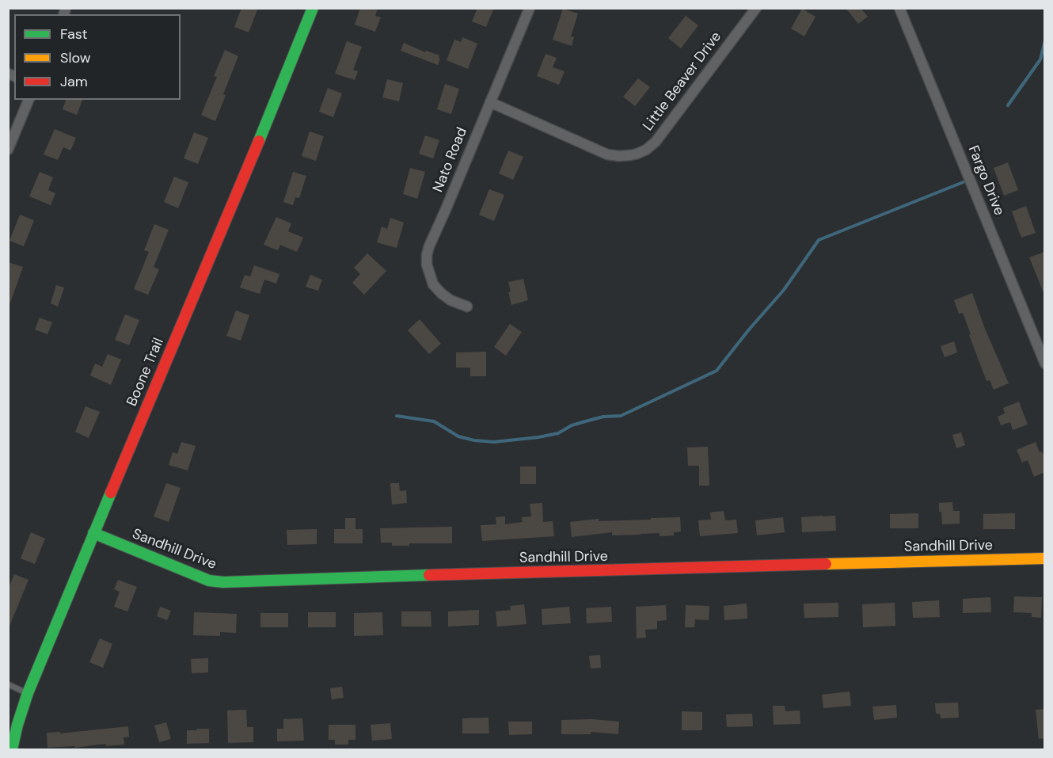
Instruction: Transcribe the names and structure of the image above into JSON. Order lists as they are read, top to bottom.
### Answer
{
  "streets": {
    "street": [
      "Little Beaver Drive",
      "Nato Road",
      "Fargo Drive",
      "Boone Trail",
      "Sandhill Drive"
    ]
  },
  "crossings": [
    ["Little Beaver Drive", "Nato Road"],
    ["Boone Trail", "Sandhill Drive"]
  ],
  "legend": ["Fast", "Slow", "Jam"]
}
